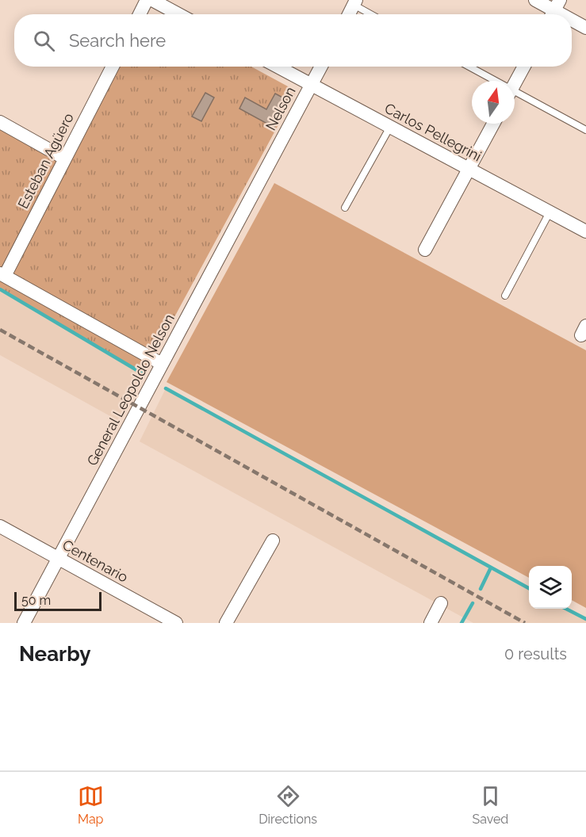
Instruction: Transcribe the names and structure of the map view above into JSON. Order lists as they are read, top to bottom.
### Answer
{
  "streets": {
    "street": [
      "Nelson",
      "Carlos Pellegrini",
      "Esteban Agüero",
      "General Leopoldo Nelson",
      "Centenario"
    ]
  },
  "crossings": [
    ["Nelson", "Carlos Pellegrini"],
    ["Nelson", "General Leopoldo Nelson"],
    ["General Leopoldo Nelson", "Centenario"]
  ],
  "scale_bar": "50 m",
  "north": "top",
  "page": {
    "search": "Search here",
    "scale": "50 m",
    "heading": ["Nearby", "0 results"],
    "nav": ["Map", "Directions", "Saved"]
  }
}
